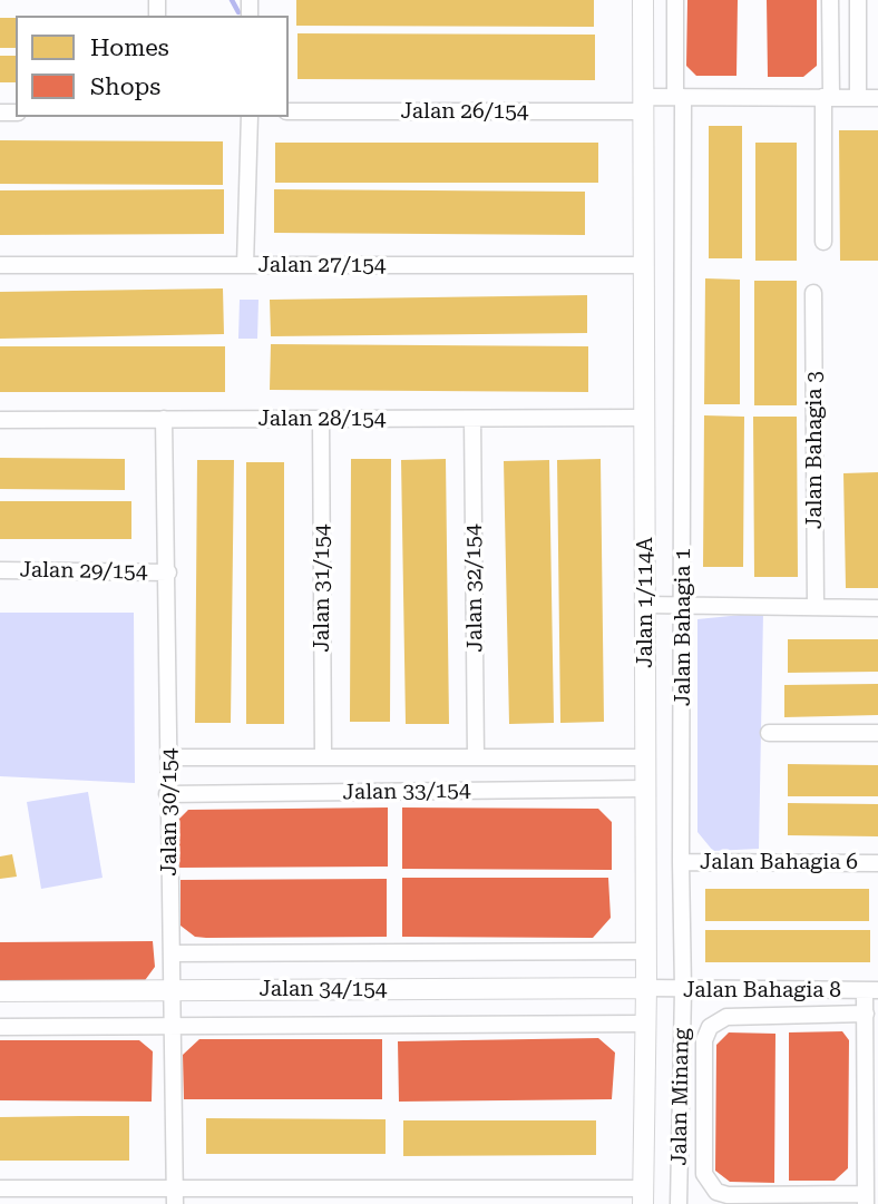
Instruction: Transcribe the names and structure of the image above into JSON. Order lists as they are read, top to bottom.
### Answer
{
  "streets": {
    "street": [
      "Jalan 26/154",
      "Jalan 27/154",
      "Jalan 28/154",
      "Jalan Bahagia 3",
      "Jalan 29/154",
      "Jalan 31/154",
      "Jalan 32/154",
      "Jalan 1/114A",
      "Jalan Bahagia 1",
      "Jalan 33/154",
      "Jalan 30/154",
      "Jalan Bahagia 6",
      "Jalan 34/154",
      "Jalan Bahagia 8",
      "Jalan Minang"
    ]
  },
  "crossings": [
    ["Jalan 26/154", "Jalan 1/114A"],
    ["Jalan 26/154", "Jalan Bahagia 1"],
    ["Jalan 27/154", "Jalan 1/114A"],
    ["Jalan 28/154", "Jalan 31/154"],
    ["Jalan 28/154", "Jalan 32/154"],
    ["Jalan 28/154", "Jalan 1/114A"],
    ["Jalan 28/154", "Jalan 30/154"],
    ["Jalan 29/154", "Jalan 30/154"],
    ["Jalan 31/154", "Jalan 33/154"],
    ["Jalan 32/154", "Jalan 33/154"],
    ["Jalan 1/114A", "Jalan 33/154"],
    ["Jalan 1/114A", "Jalan 34/154"],
    ["Jalan 1/114A", "Jalan Bahagia 8"],
    ["Jalan Bahagia 1", "Jalan Bahagia 6"],
    ["Jalan Bahagia 1", "Jalan Bahagia 8"],
    ["Jalan Bahagia 1", "Jalan Minang"],
    ["Jalan 33/154", "Jalan 30/154"],
    ["Jalan 30/154", "Jalan 34/154"],
    ["Jalan 34/154", "Jalan Bahagia 8"],
    ["Jalan Bahagia 8", "Jalan Minang"]
  ],
  "legend": ["Homes", "Shops"]
}
